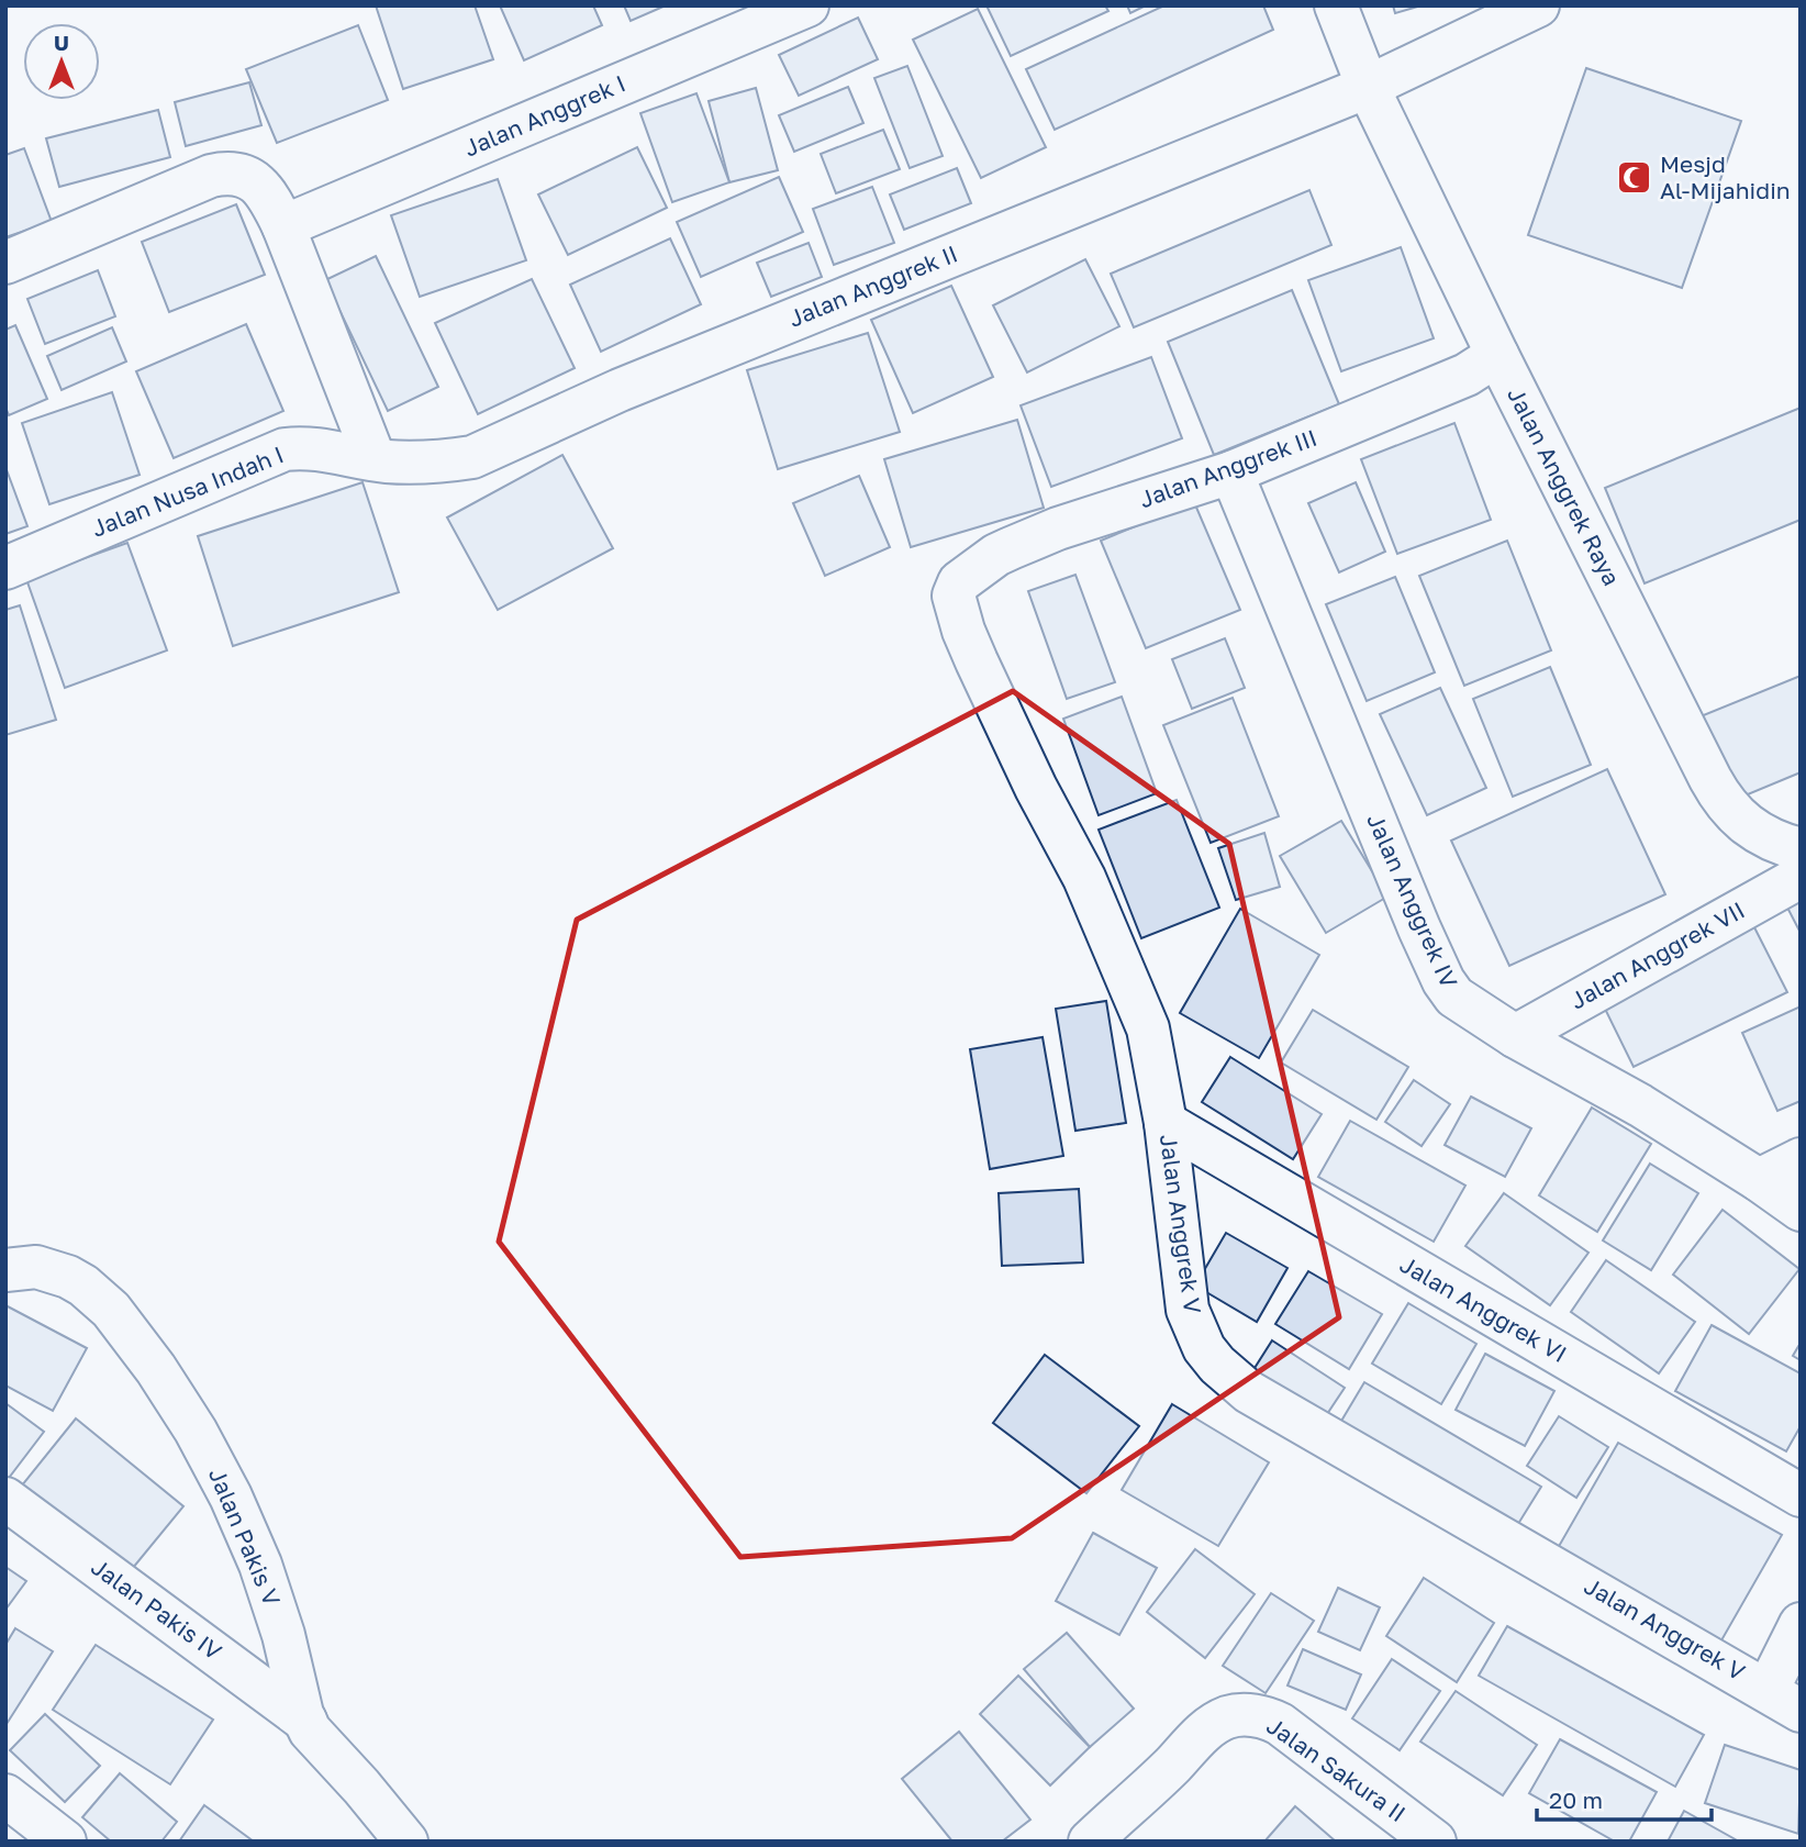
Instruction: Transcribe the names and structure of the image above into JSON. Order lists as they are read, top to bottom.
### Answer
{
  "streets": {
    "street": [
      "Jalan Anggrek I",
      "Jalan Anggrek II",
      "Jalan Anggrek III",
      "Jalan Anggrek Raya",
      "Jalan Nusa Indah I",
      "Jalan Anggrek IV",
      "Jalan Anggrek VII",
      "Jalan Anggrek V",
      "Jalan Anggrek VI",
      "Jalan Pakis V",
      "Jalan Pakis IV",
      "Jalan Sakura II"
    ]
  },
  "crossings": [
    ["Jalan Anggrek II", "Jalan Anggrek Raya"],
    ["Jalan Anggrek II", "Jalan Nusa Indah I"],
    ["Jalan Anggrek III", "Jalan Anggrek Raya"],
    ["Jalan Anggrek III", "Jalan Anggrek IV"],
    ["Jalan Anggrek III", "Jalan Anggrek V"],
    ["Jalan Anggrek IV", "Jalan Anggrek VII"],
    ["Jalan Anggrek V", "Jalan Anggrek VI"],
    ["Jalan Pakis V", "Jalan Pakis IV"]
  ],
  "places": {
    "mosque": ["Mesjd Al-Mijahidin"]
  },
  "scale_bar": "20 m",
  "north": "top"
}
